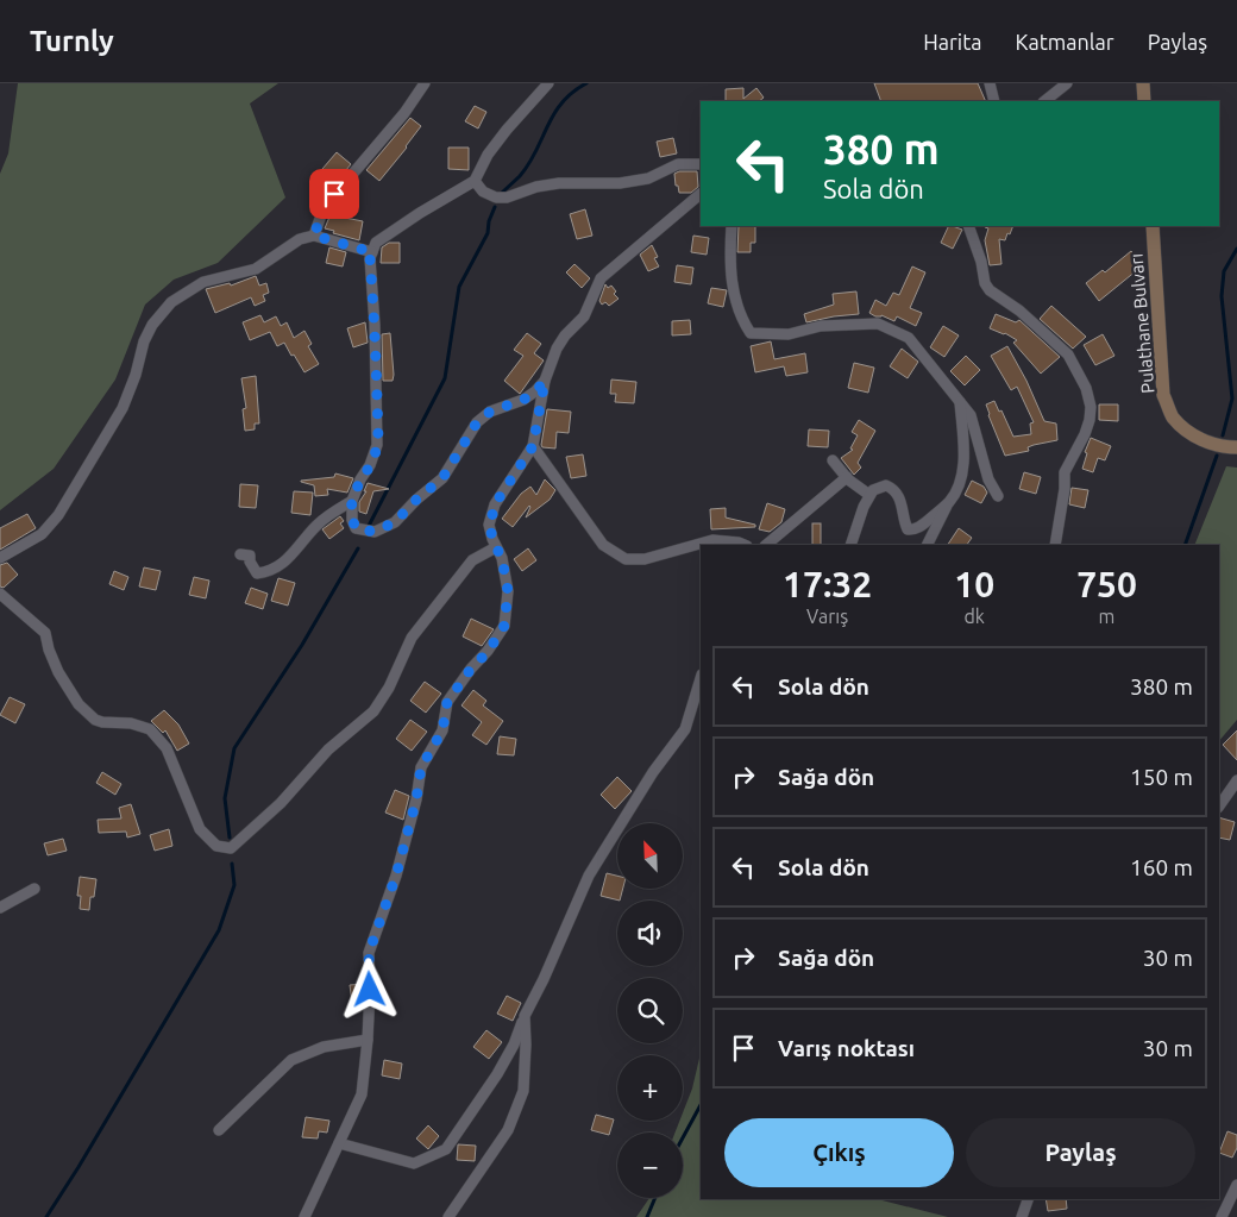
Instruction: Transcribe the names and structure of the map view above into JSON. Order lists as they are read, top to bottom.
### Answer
{
  "streets": {
    "street": ["Pulathane Bulvarı"]
  },
  "north": "top left",
  "page": {
    "header": "Turnly",
    "nav": ["Harita", "Katmanlar", "Paylaş"],
    "turn": ["380 m", "Sola dön"],
    "eta": [
      "17:32",
      "Varış",
      "10",
      "dk",
      "750",
      "m"
    ],
    "list": [
      {
        "name": "Sola dön",
        "value": "380 m"
      },
      {
        "name": "Sağa dön",
        "value": "150 m"
      },
      {
        "name": "Sola dön",
        "value": "160 m"
      },
      {
        "name": "Sağa dön",
        "value": "30 m"
      },
      {
        "name": "Varış noktası",
        "value": "30 m"
      }
    ],
    "map_buttons": ["+", "−"],
    "buttons": ["Çıkış", "Paylaş"]
  }
}
